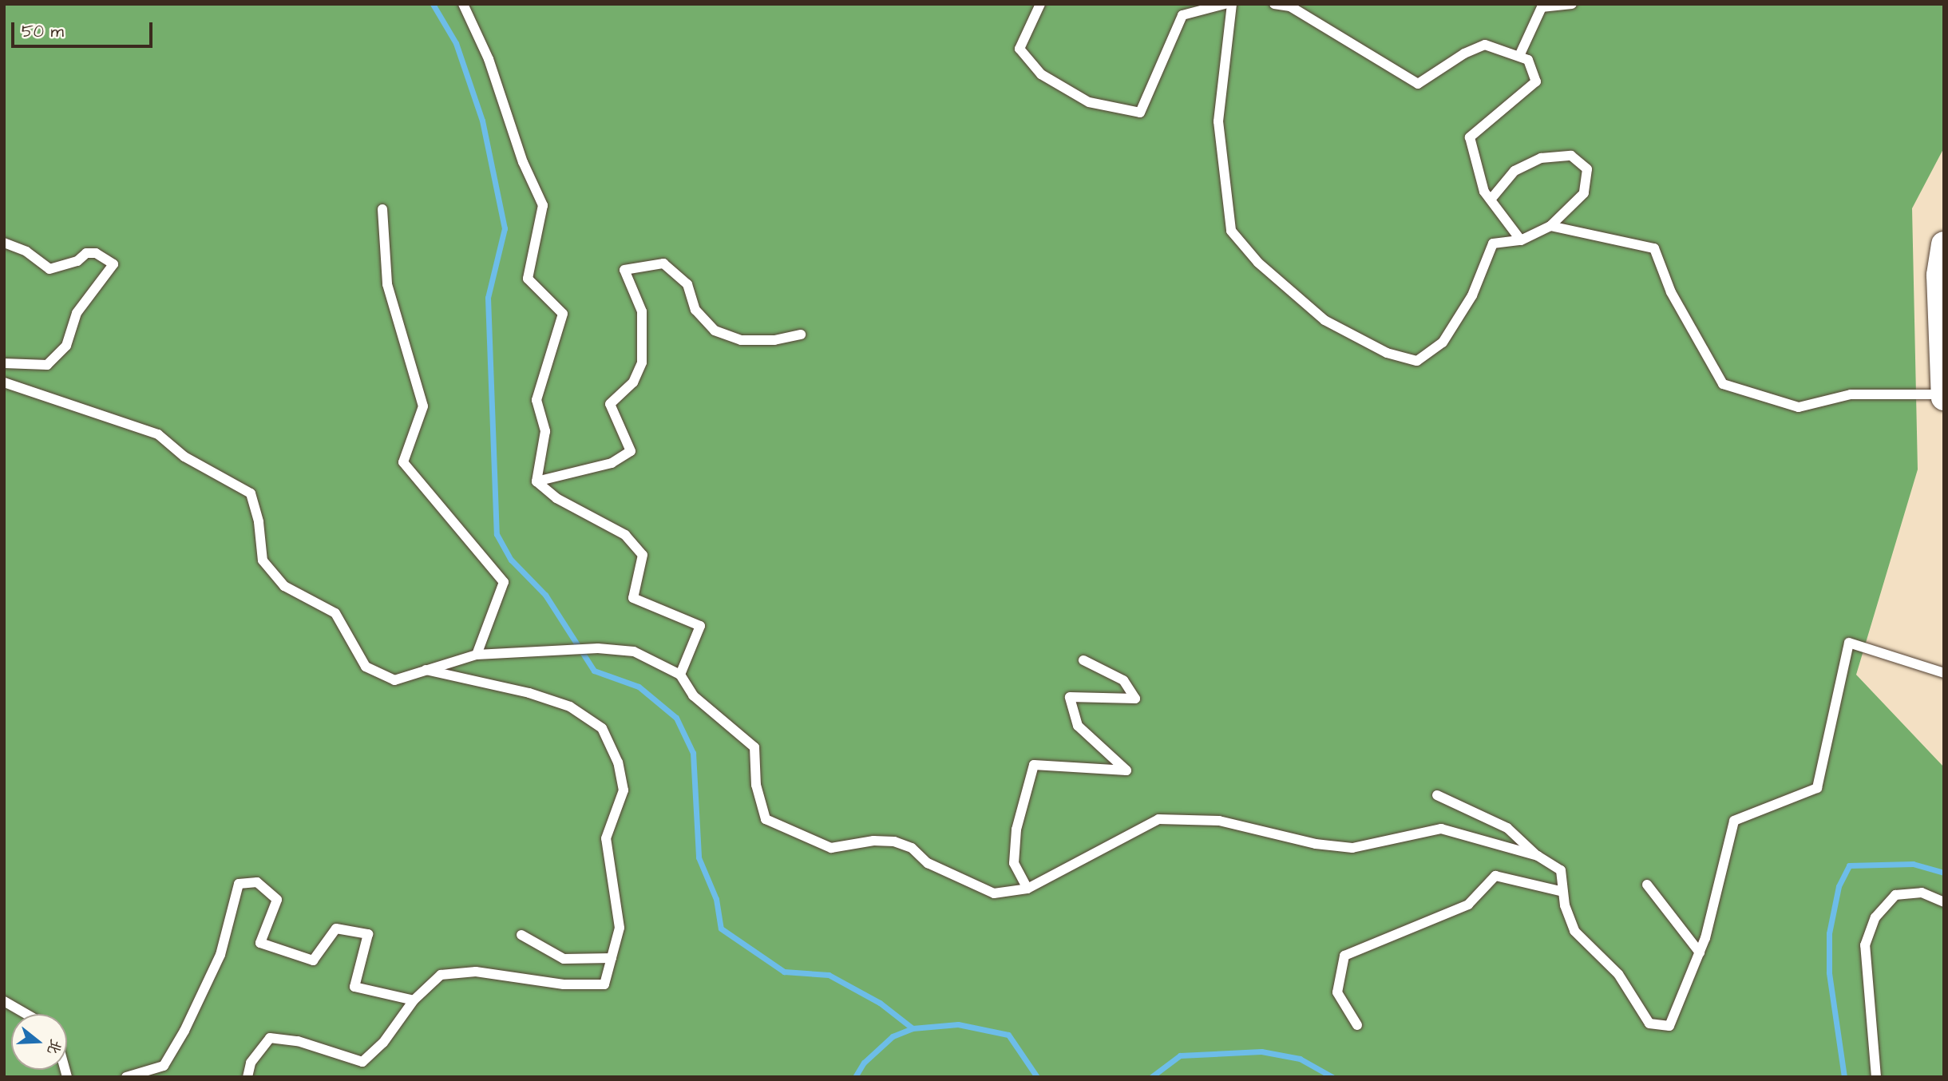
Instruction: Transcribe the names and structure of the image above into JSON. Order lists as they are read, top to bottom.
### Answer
{
  "scale_bar": "50 m",
  "north": "right"
}
